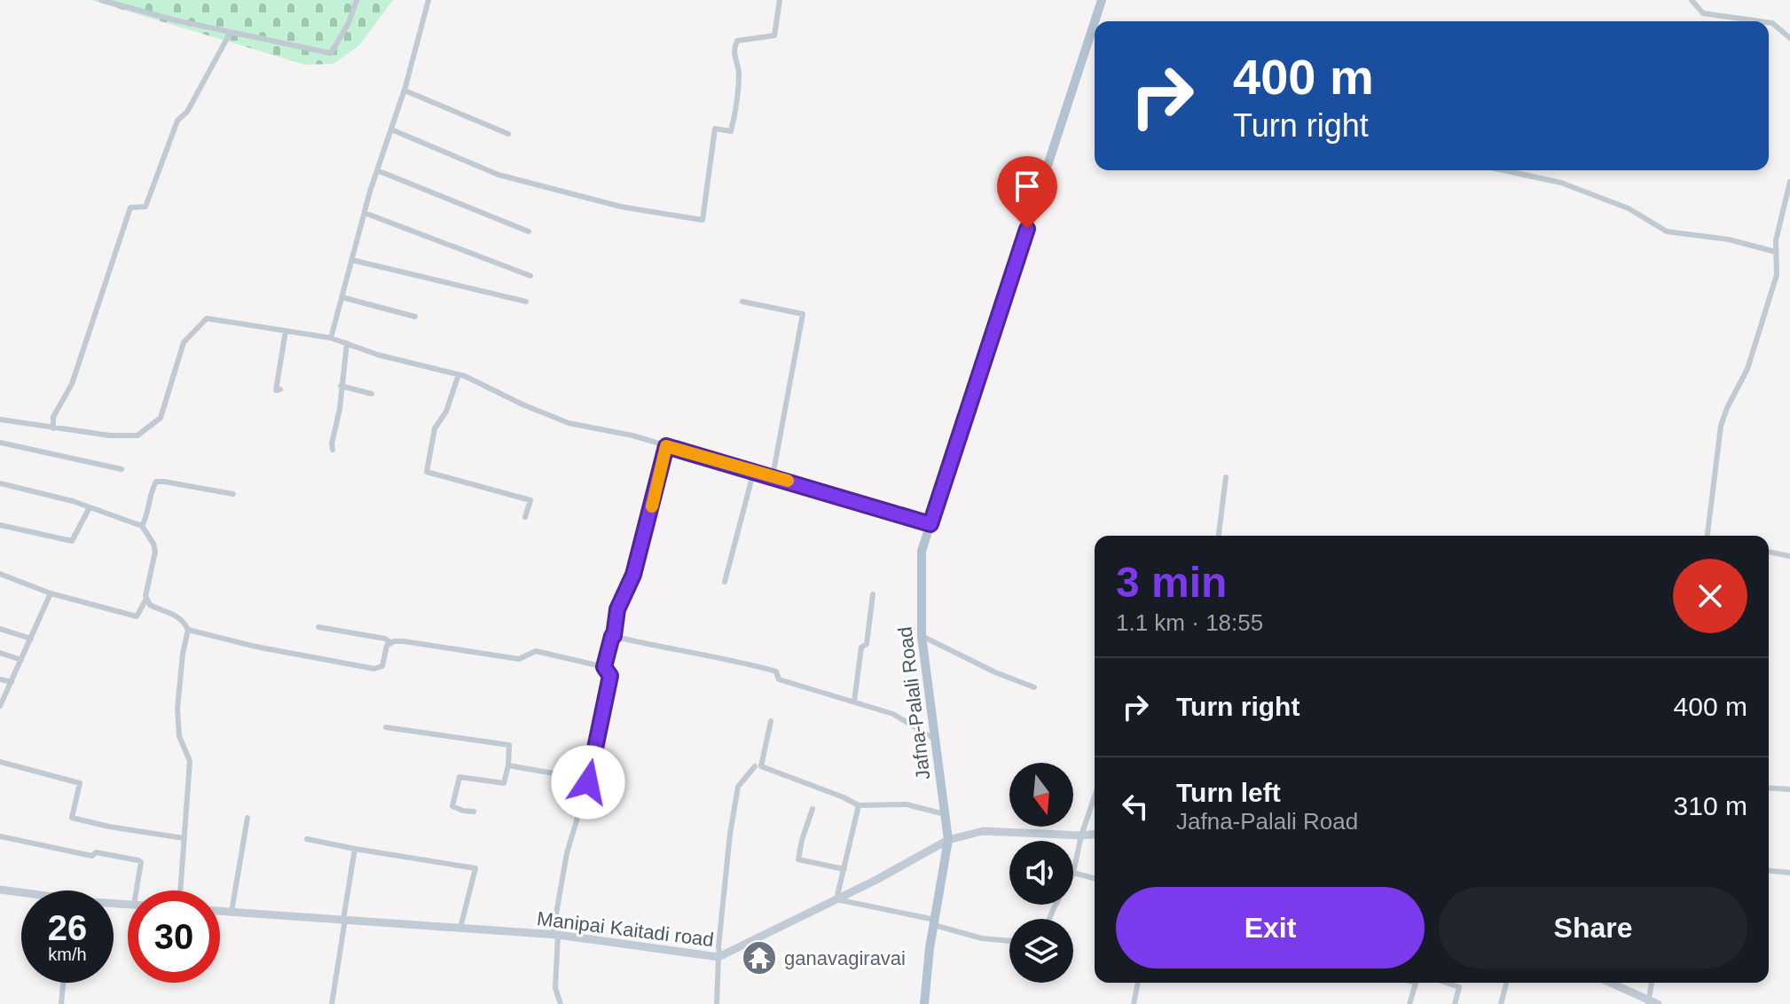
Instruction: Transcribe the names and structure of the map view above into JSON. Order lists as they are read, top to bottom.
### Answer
{
  "streets": {
    "main road": ["Jafna-Palali Road", "Manipai Kaitadi road"]
  },
  "crossings": [
    ["Jafna-Palali Road", "Manipai Kaitadi road"]
  ],
  "places": {
    "temple": ["ganavagiravai"]
  },
  "north": "bottom",
  "page": {
    "turn": ["400 m", "Turn right"],
    "heading": ["3 min", "1.1 km · 18:55"],
    "list": [
      {
        "name": "Turn right",
        "value": "400 m"
      },
      {
        "name": "Turn left",
        "note": "Jafna-Palali Road",
        "value": "310 m"
      }
    ],
    "buttons": ["Exit", "Share"],
    "speed": "26 km/h",
    "limit": "30"
  }
}
